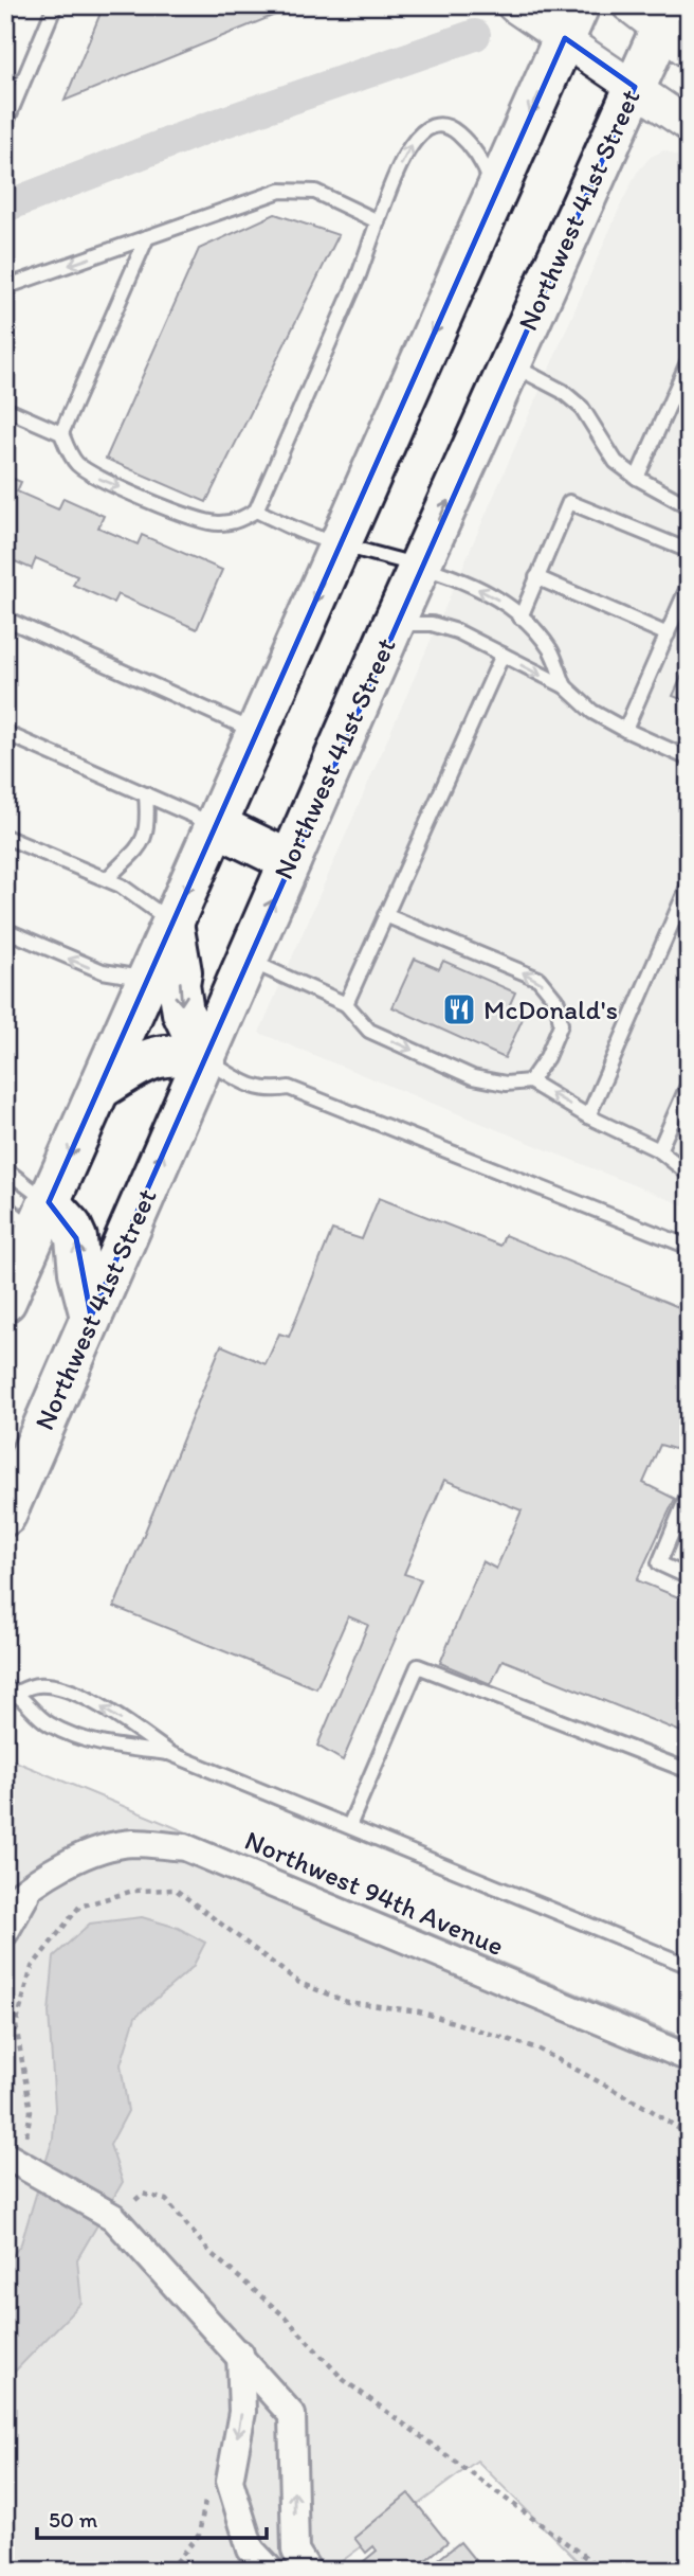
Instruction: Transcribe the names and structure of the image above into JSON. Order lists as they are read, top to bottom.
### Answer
{
  "streets": {
    "main road": ["Northwest 41st Street"],
    "street": ["Northwest 94th Avenue"]
  },
  "places": {
    "restaurant": ["McDonald's"]
  },
  "scale_bar": "50 m"
}
